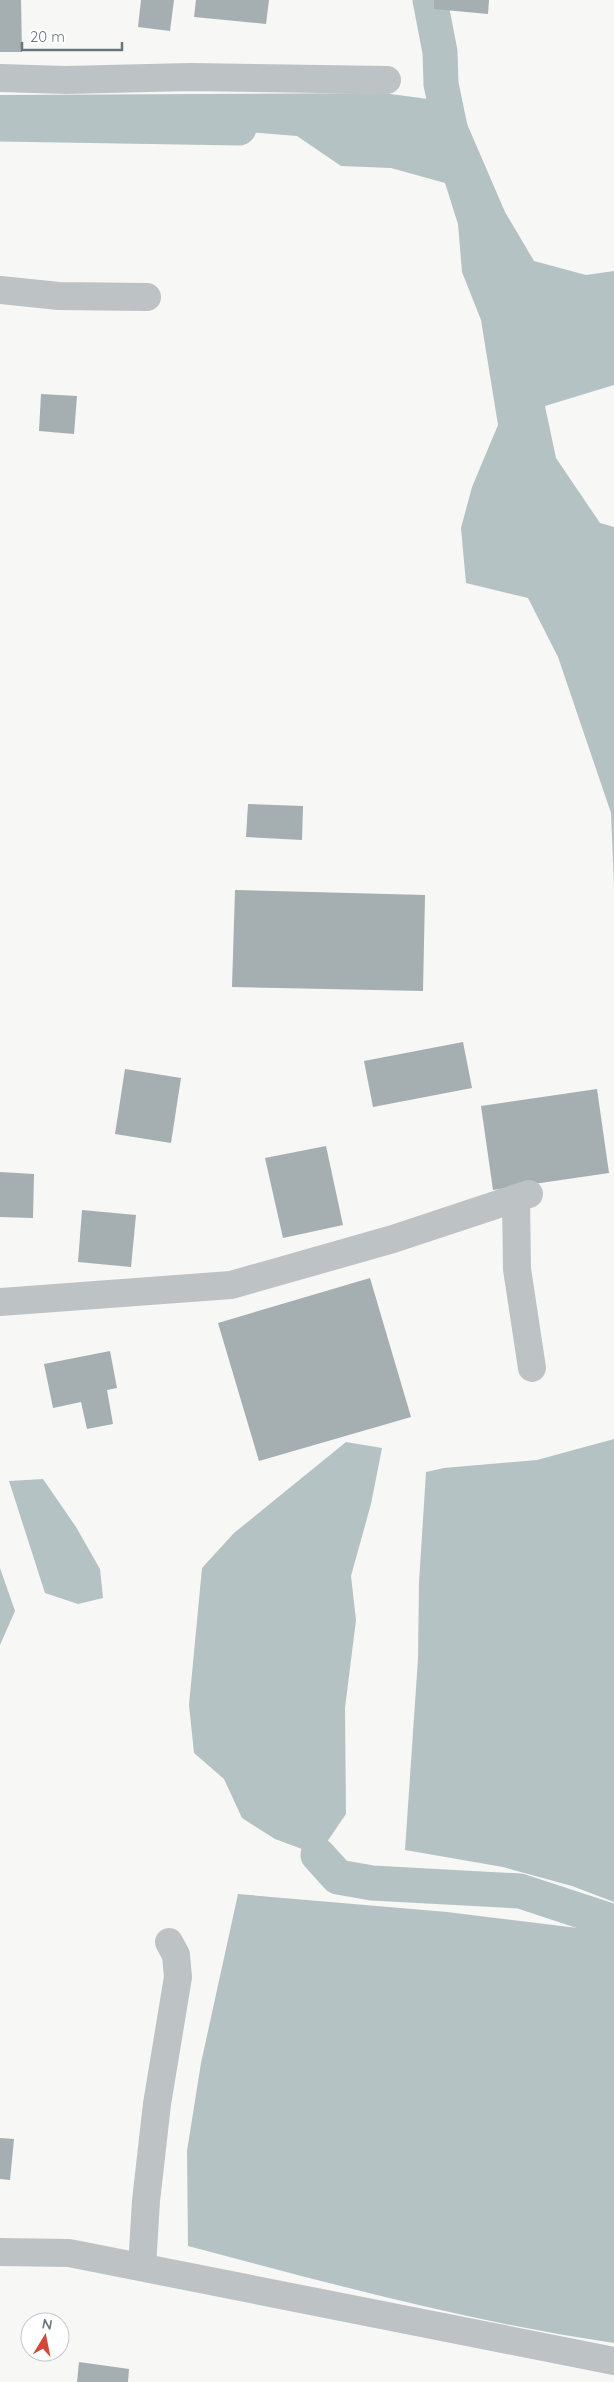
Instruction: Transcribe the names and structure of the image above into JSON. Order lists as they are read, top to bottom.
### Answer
{
  "scale_bar": "20 m",
  "north": "top"
}
